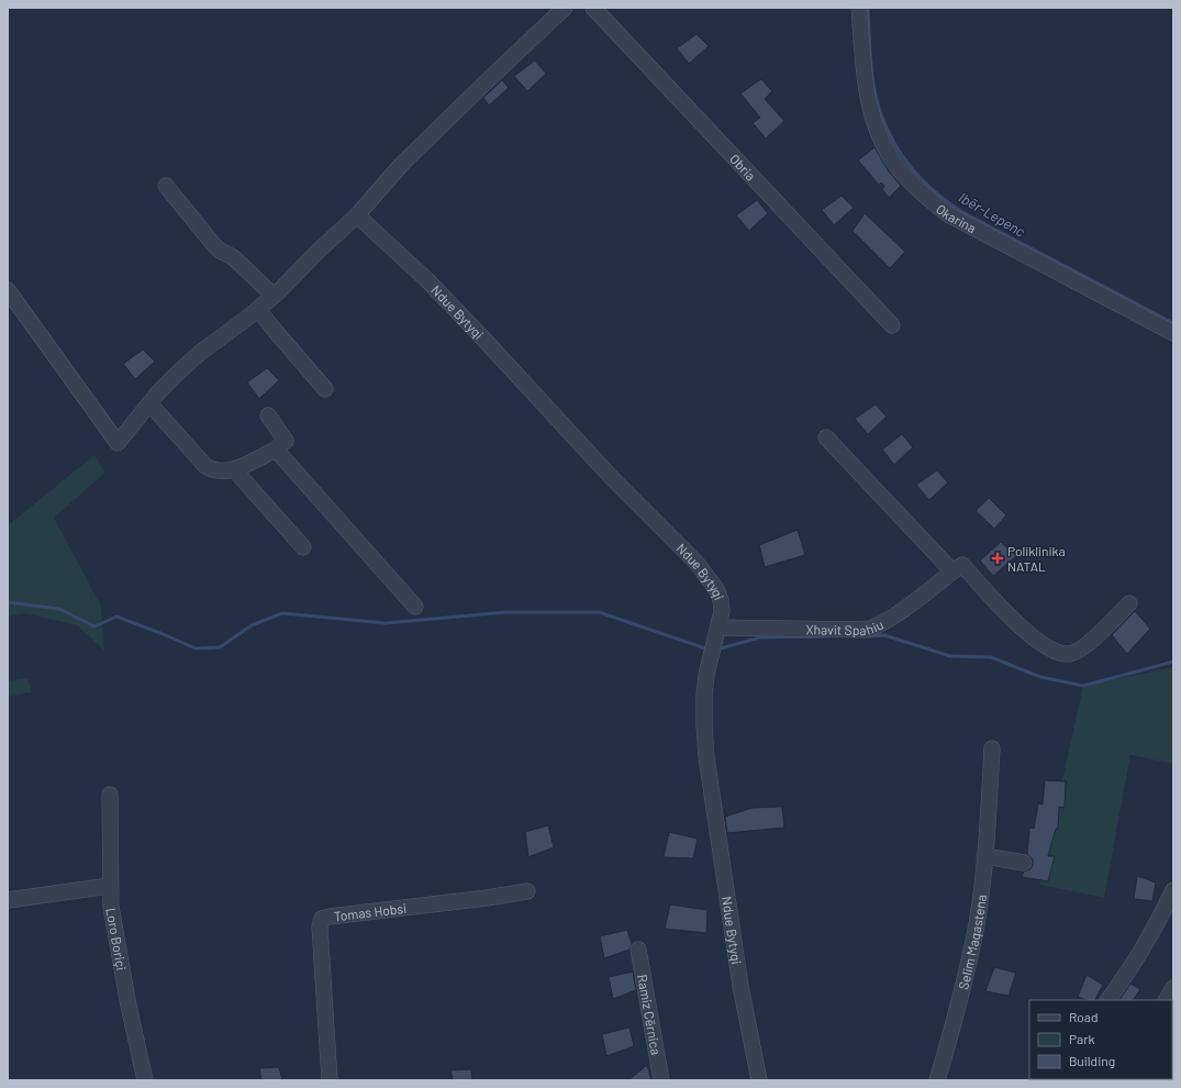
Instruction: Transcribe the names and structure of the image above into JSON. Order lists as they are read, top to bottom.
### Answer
{
  "streets": {
    "street": [
      "Obria",
      "Okarina",
      "Ndue Bytyqi",
      "Xhavit Spahiu",
      "Tomas Hobsi",
      "Loro Boriçi",
      "Selim Maqastena",
      "Ramiz Cërnica"
    ]
  },
  "crossings": [
    ["Ndue Bytyqi", "Xhavit Spahiu"]
  ],
  "water": ["Ibër-Lepenc"],
  "places": {
    "health": ["Poliklinika NATAL"]
  },
  "legend": ["Road", "Park", "Building"]
}
